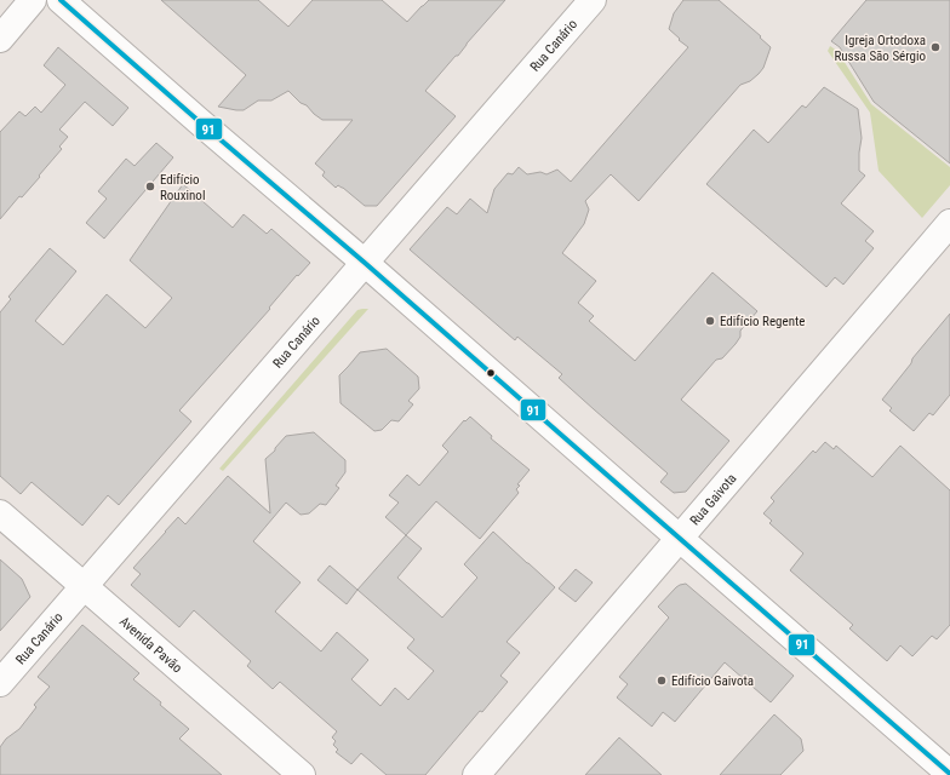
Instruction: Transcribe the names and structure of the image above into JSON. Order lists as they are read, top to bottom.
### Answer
{
  "streets": {
    "street": ["Rua Canário", "Rua Gaivota", "Avenida Pavão"]
  },
  "crossings": [
    ["Rua Canário", "Avenida Pavão"]
  ],
  "places": [
    "Igreja Ortodoxa Russa São Sérgio",
    "Edifício Rouxinol",
    "Edifício Regente",
    "Edifício Gaivota"
  ],
  "lines": ["transit line 91"]
}
